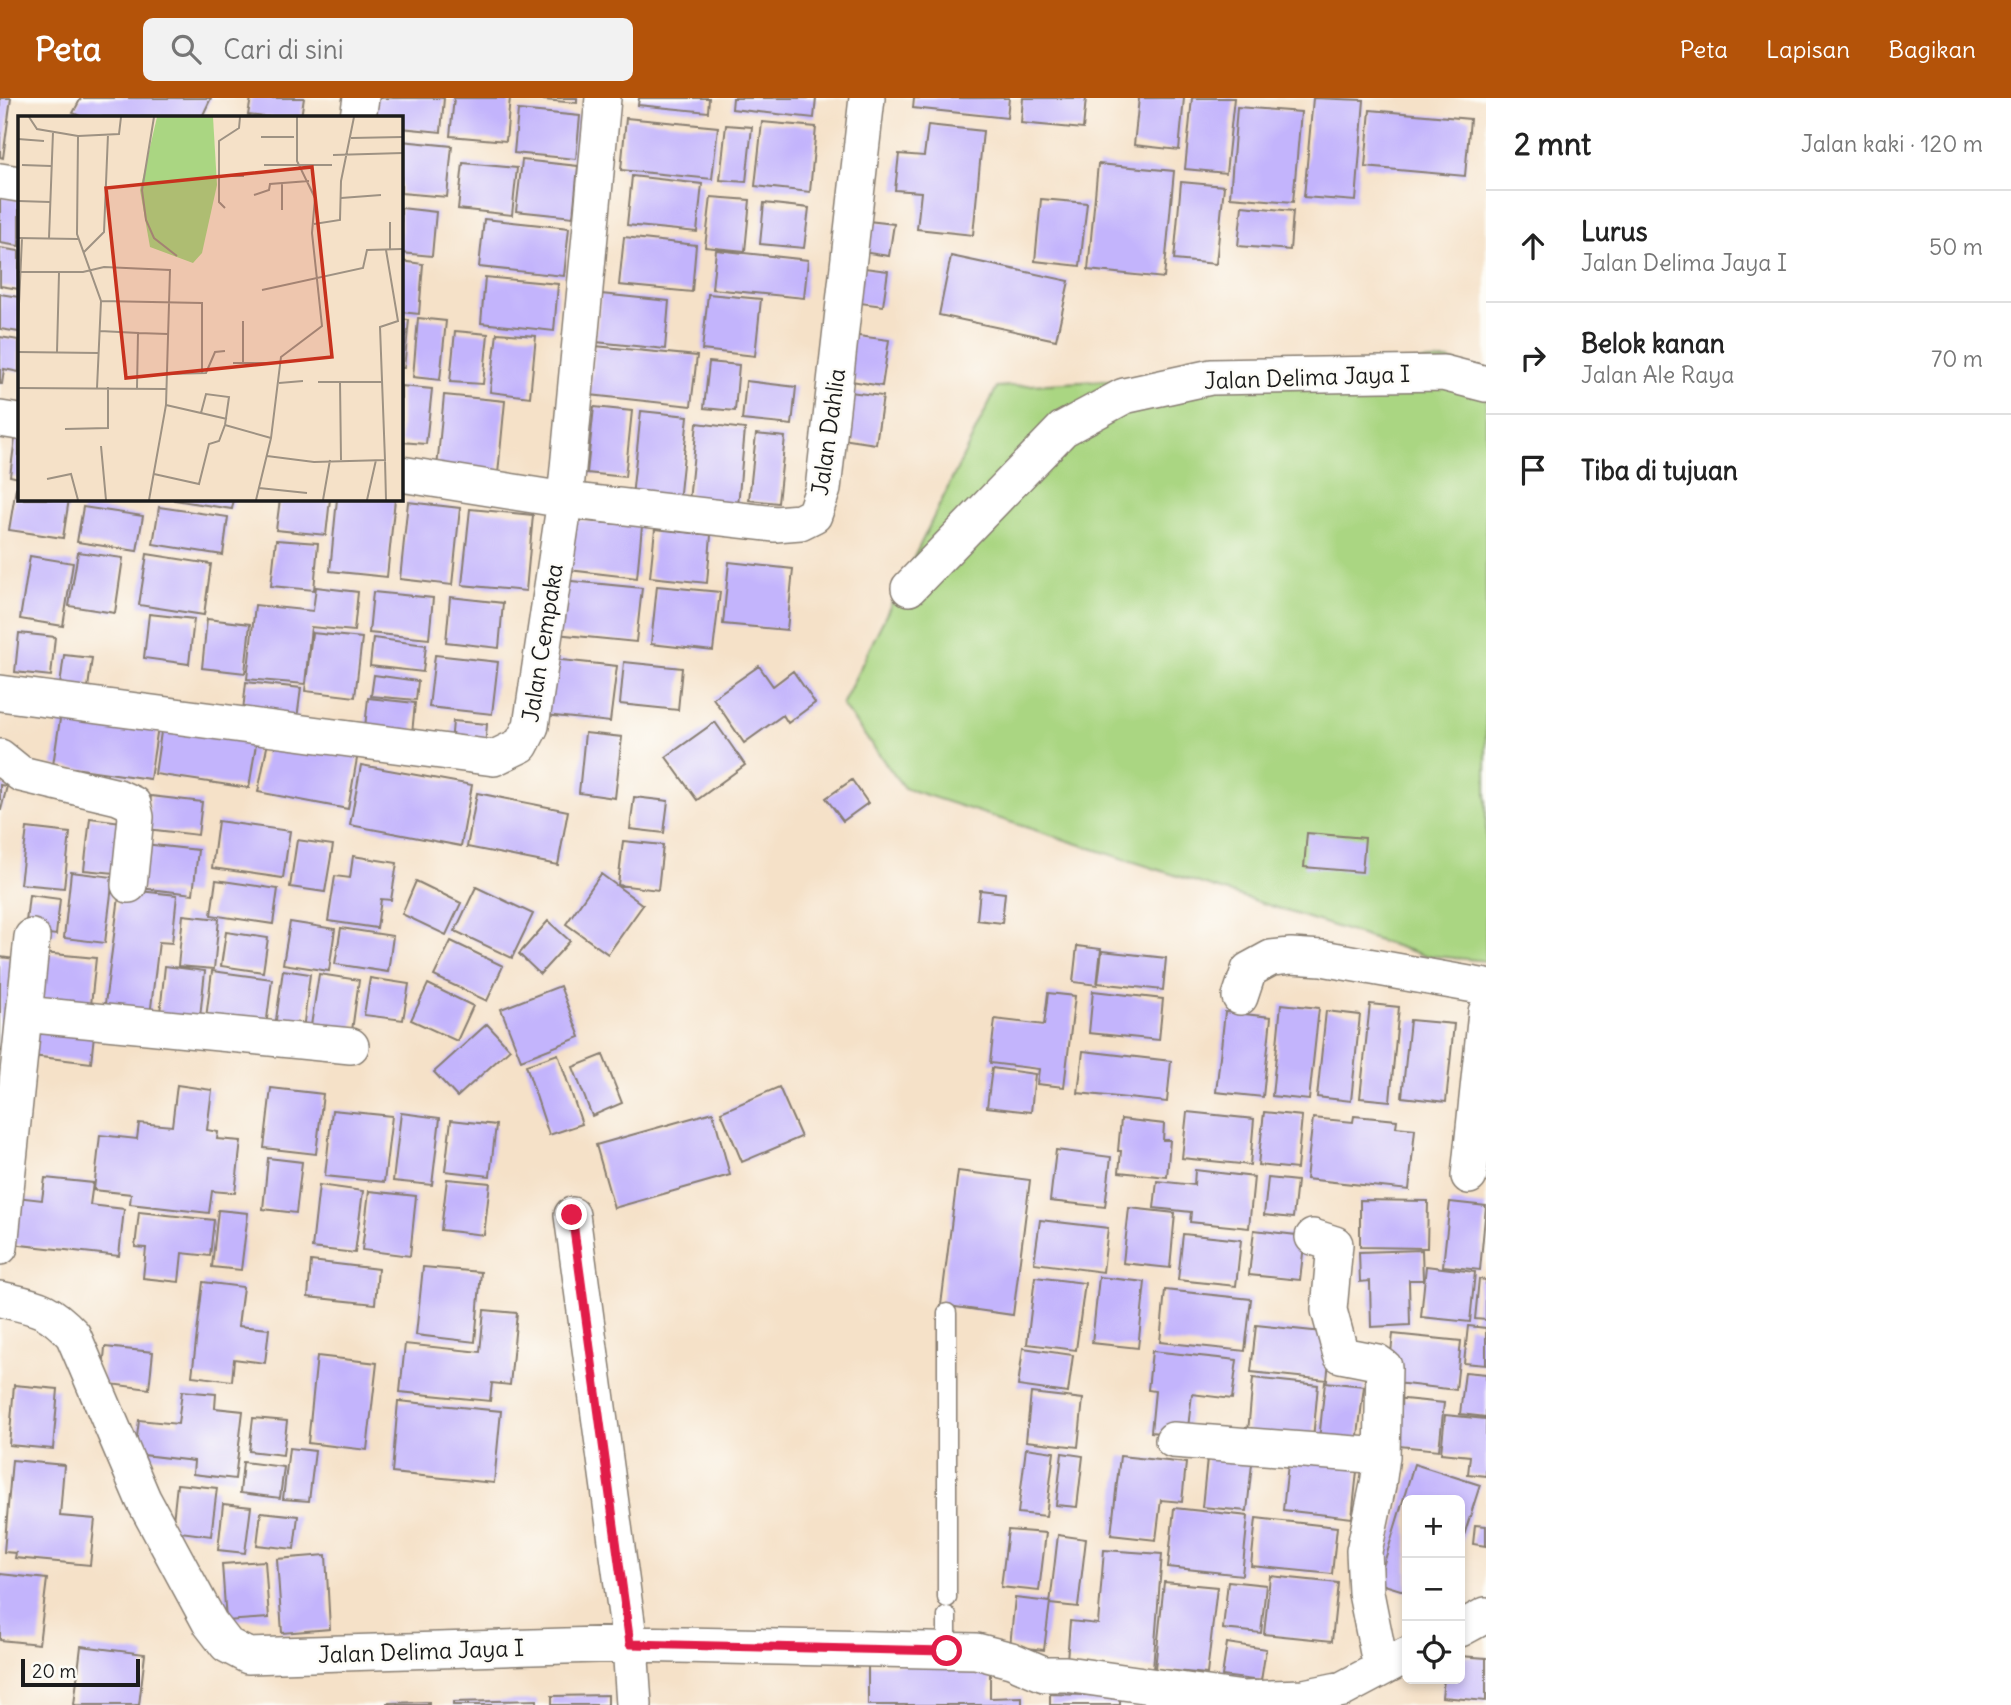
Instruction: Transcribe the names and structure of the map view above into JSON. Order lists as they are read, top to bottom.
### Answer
{
  "streets": {
    "street": ["Jalan Delima Jaya I", "Jalan Dahlia", "Jalan Cempaka"]
  },
  "crossings": [
    ["Jalan Dahlia", "Jalan Cempaka"]
  ],
  "scale_bar": "20 m",
  "page": {
    "header": "Peta",
    "search": "Cari di sini",
    "nav": ["Peta", "Lapisan", "Bagikan"],
    "heading": ["2 mnt", "Jalan kaki · 120 m"],
    "list": [
      ["Lurus", "Jalan Delima Jaya I", "50 m"],
      ["Belok kanan", "Jalan Ale Raya", "70 m"],
      "Tiba di tujuan"
    ],
    "map_buttons": ["+", "−"],
    "scale": "20 m"
  }
}
